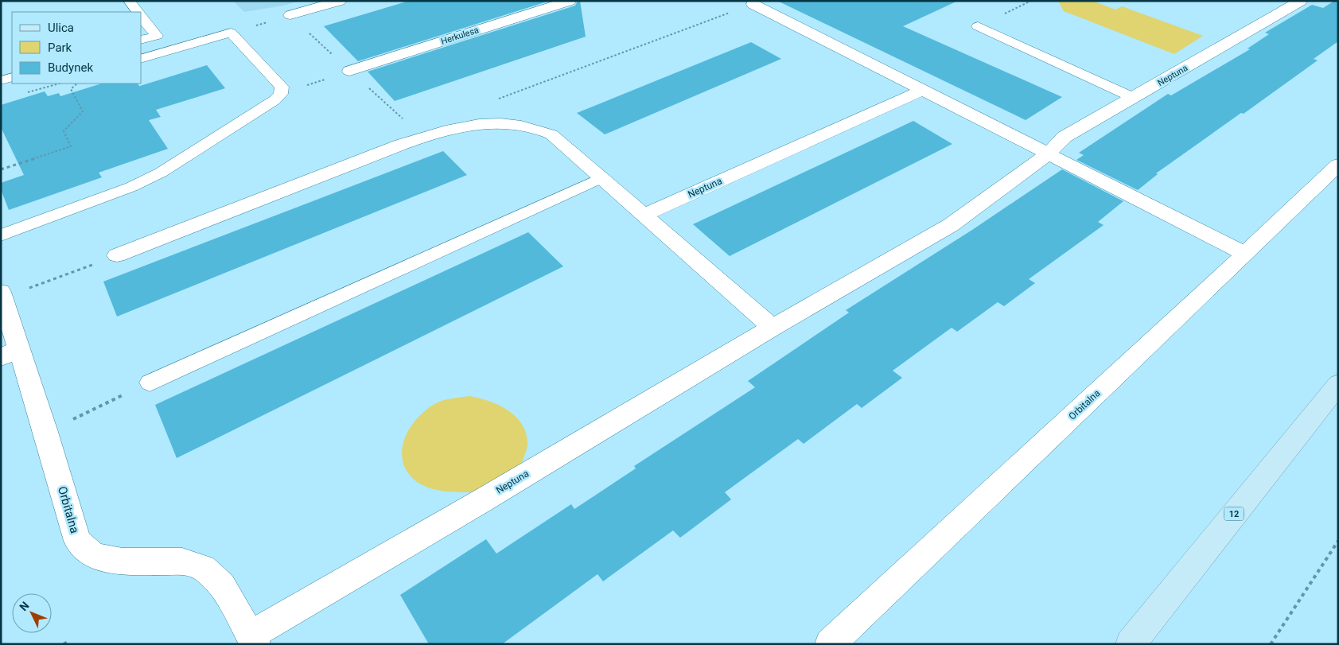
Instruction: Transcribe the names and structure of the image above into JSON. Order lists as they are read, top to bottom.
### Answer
{
  "streets": {
    "main road": ["12"],
    "street": ["Herkulesa", "Neptuna", "Orbitalna"]
  },
  "crossings": [
    ["Neptuna", "Orbitalna"]
  ],
  "legend": ["Ulica", "Park", "Budynek"],
  "north": "top left"
}
